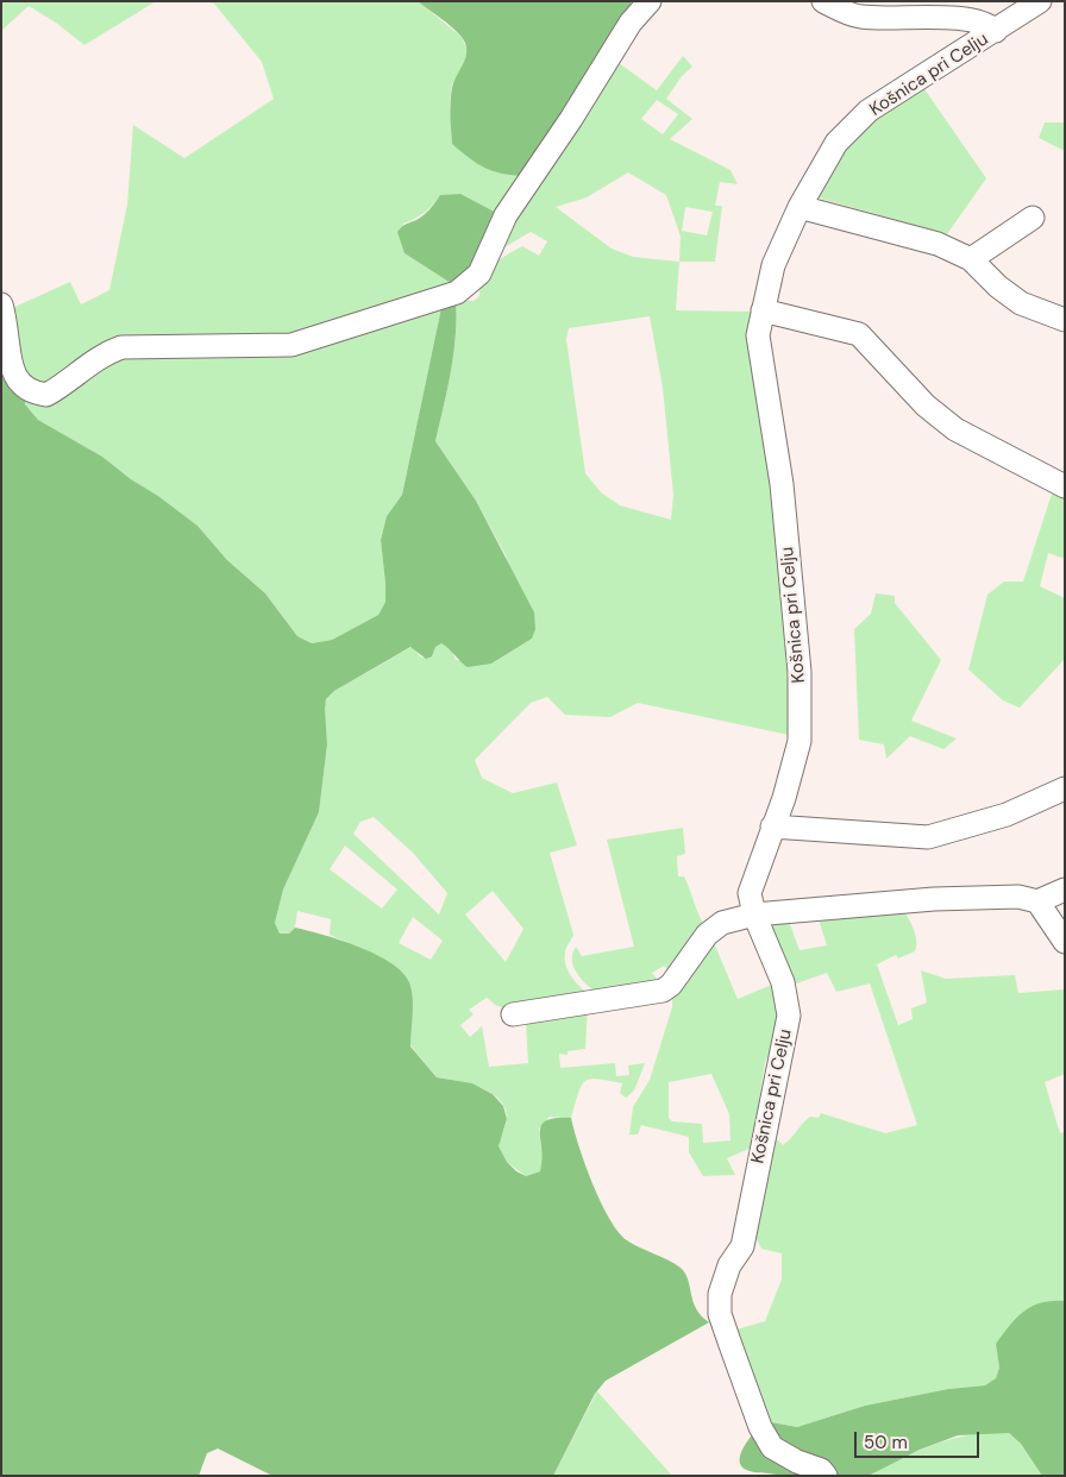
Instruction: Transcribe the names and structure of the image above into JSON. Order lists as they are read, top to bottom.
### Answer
{
  "streets": {
    "street": ["Košnica pri Celju"]
  },
  "scale_bar": "50 m"
}
